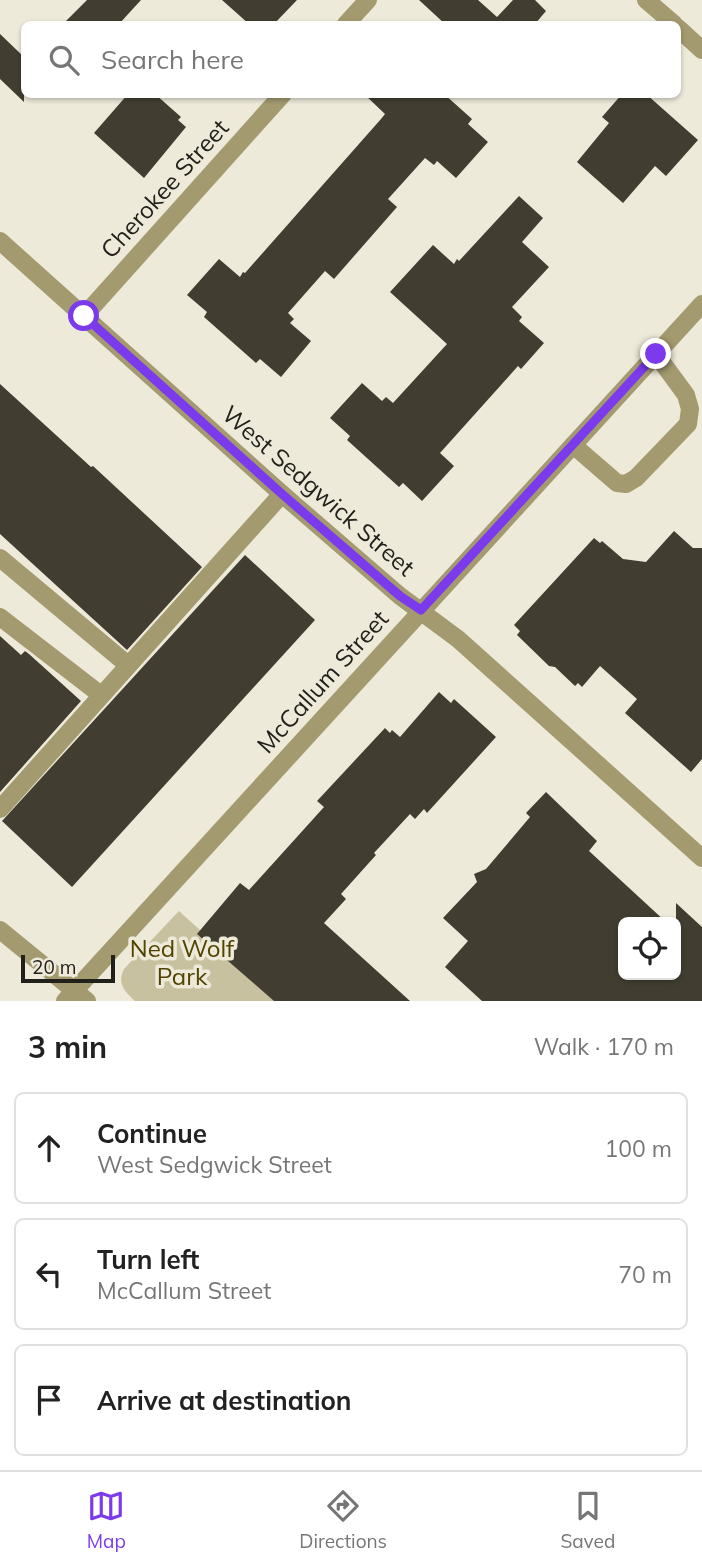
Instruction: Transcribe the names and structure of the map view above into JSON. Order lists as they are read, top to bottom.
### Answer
{
  "streets": {
    "street": ["Cherokee Street", "West Sedgwick Street", "McCallum Street"]
  },
  "crossings": [
    ["Cherokee Street", "West Sedgwick Street"],
    ["West Sedgwick Street", "McCallum Street"]
  ],
  "parks": ["Ned Wolf Park"],
  "scale_bar": "20 m",
  "page": {
    "search": "Search here",
    "scale": "20 m",
    "heading": ["3 min", "Walk · 170 m"],
    "list": [
      ["Continue", "West Sedgwick Street", "100 m"],
      ["Turn left", "McCallum Street", "70 m"],
      "Arrive at destination"
    ],
    "nav": ["Map", "Directions", "Saved"]
  }
}
